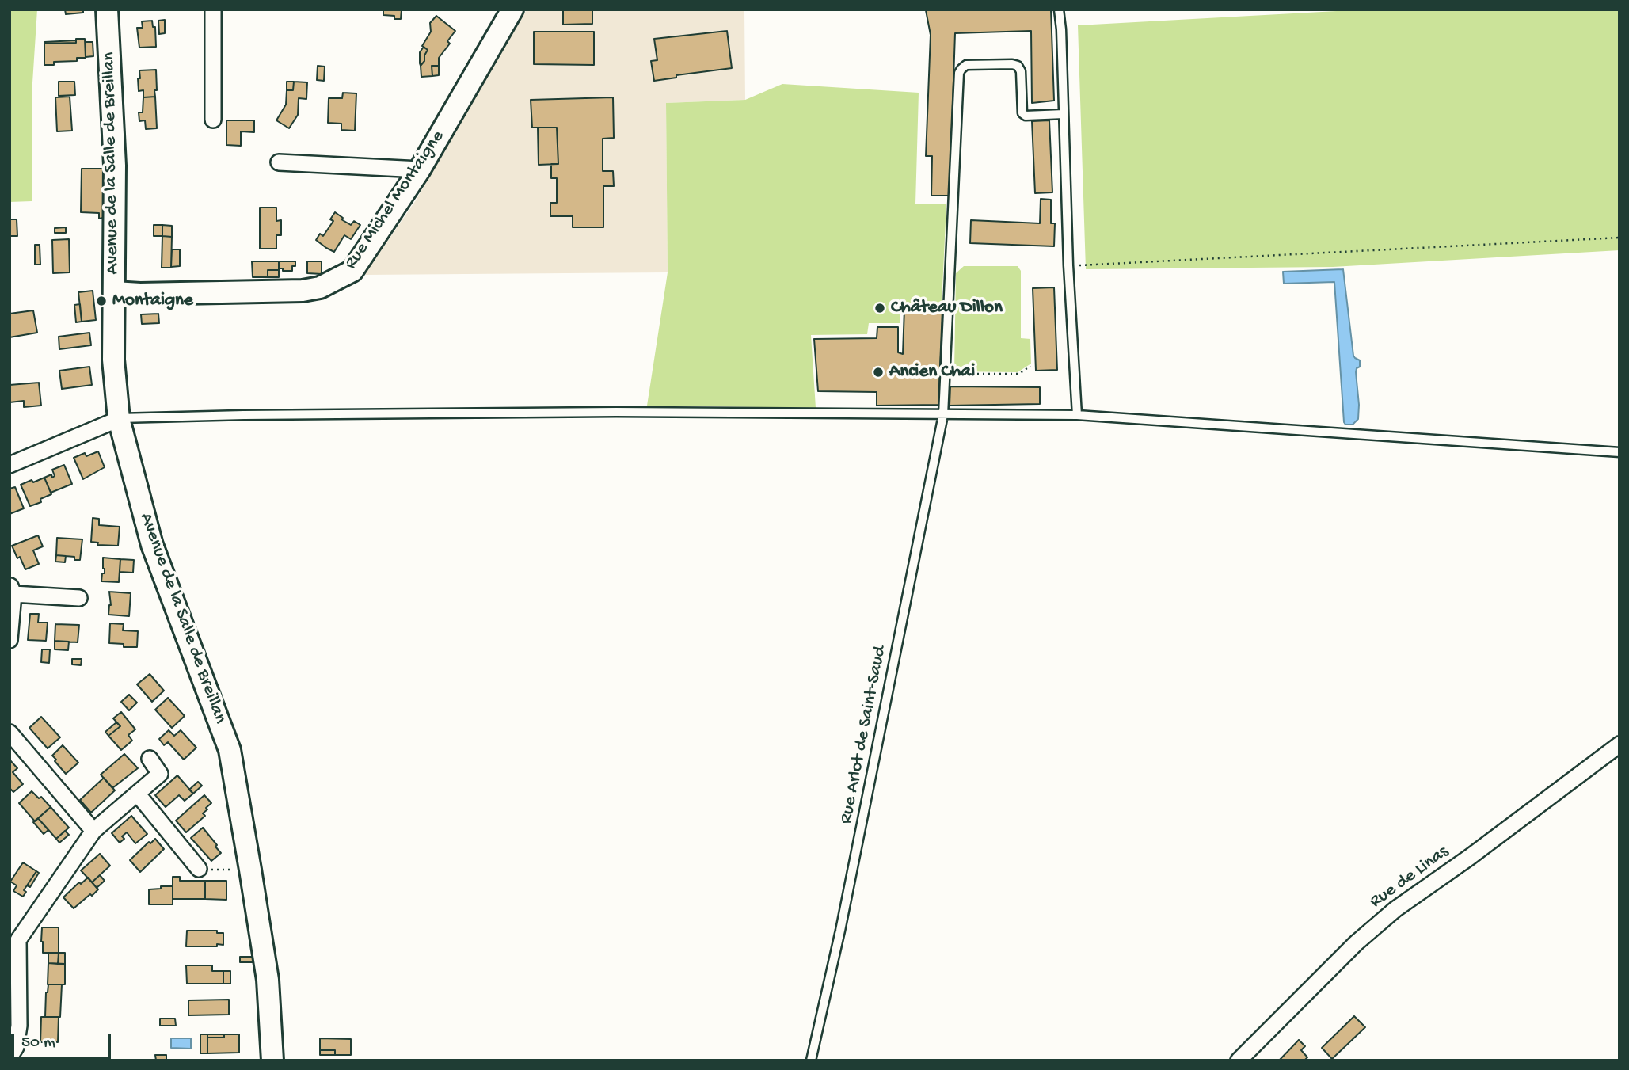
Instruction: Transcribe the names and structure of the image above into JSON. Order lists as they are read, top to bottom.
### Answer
{
  "streets": {
    "street": ["Avenue de la Salle de Breillan", "Rue Michel Montaigne", "Rue de Linas"],
    "lane": ["Rue Arlot de Saint-Saud"]
  },
  "crossings": [
    ["Avenue de la Salle de Breillan", "Rue Michel Montaigne"]
  ],
  "places": ["Montaigne", "Château Dillon", "Ancien Chai"],
  "scale_bar": "50 m"
}
